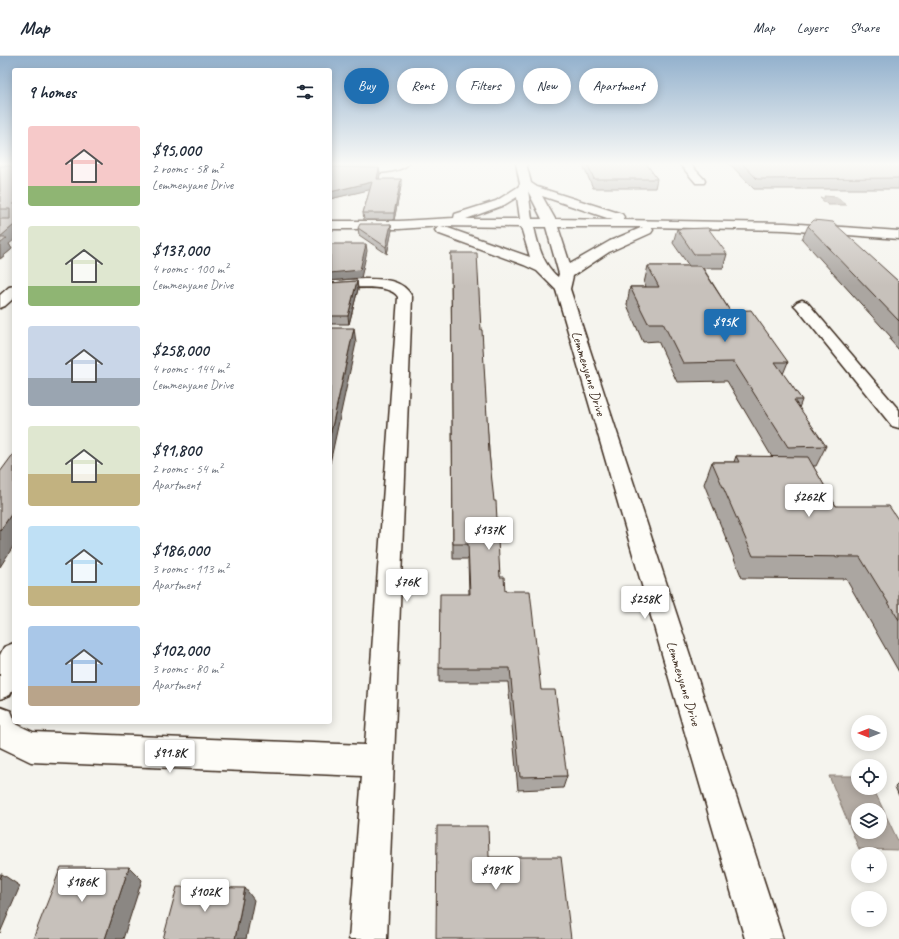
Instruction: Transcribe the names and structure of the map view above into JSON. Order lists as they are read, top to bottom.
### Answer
{
  "streets": {
    "street": ["Lemmenyane Drive"]
  },
  "north": "left",
  "page": {
    "header": "Map",
    "nav": ["Map", "Layers", "Share"],
    "chip": [
      "Buy",
      "Rent",
      "Filters",
      "New",
      "Apartment"
    ],
    "heading": "9 homes",
    "list": [
      {
        "name": "$95,000",
        "note": "2 rooms · 58 m² · Lemmenyane Drive"
      },
      {
        "name": "$137,000",
        "note": "4 rooms · 100 m² · Lemmenyane Drive"
      },
      {
        "name": "$258,000",
        "note": "4 rooms · 144 m² · Lemmenyane Drive"
      },
      {
        "name": "$91,800",
        "note": "2 rooms · 54 m² · Apartment"
      },
      {
        "name": "$186,000",
        "note": "3 rooms · 113 m² · Apartment"
      },
      {
        "name": "$102,000",
        "note": "3 rooms · 80 m² · Apartment"
      }
    ],
    "price": [
      "$95K",
      "$262K",
      "$137K",
      "$76K",
      "$258K",
      "$91.8K",
      "$181K",
      "$186K",
      "$102K"
    ],
    "map_buttons": ["+", "−"]
  }
}
